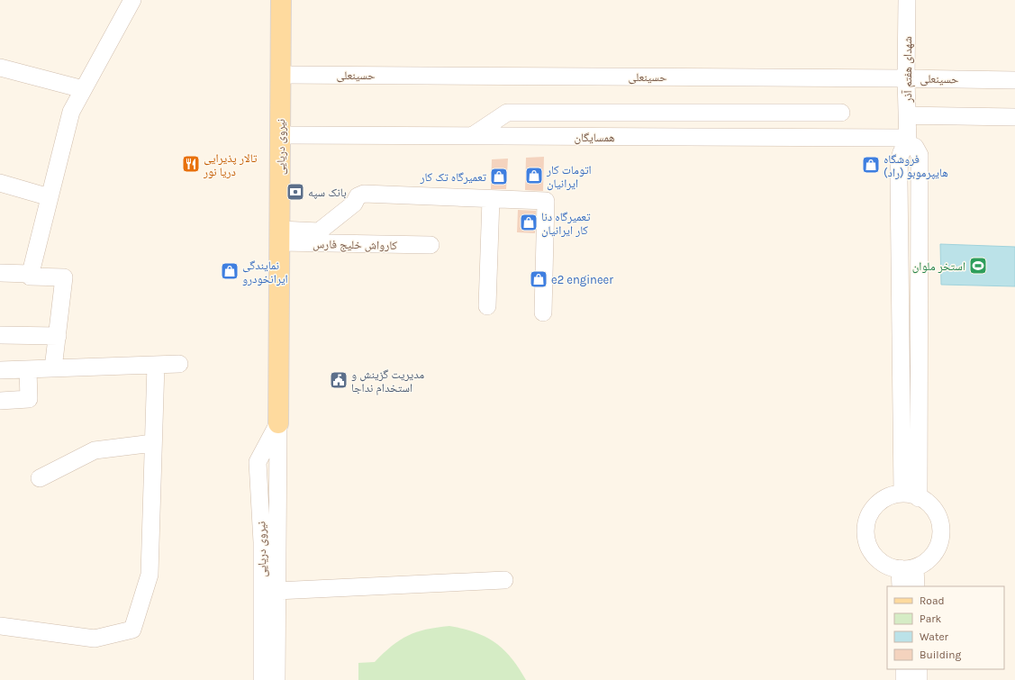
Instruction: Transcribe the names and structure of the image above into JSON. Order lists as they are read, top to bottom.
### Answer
{
  "streets": {
    "main road": ["نیروی دریایی"],
    "street": [
      "شهدای هفتم آذر",
      "حسینعلی",
      "همسایگان",
      "کارواش خلیج فارس"
    ]
  },
  "crossings": [
    ["شهدای هفتم آذر", "حسینعلی"],
    ["شهدای هفتم آذر", "همسایگان"],
    ["حسینعلی", "نیروی دریایی"],
    ["همسایگان", "نیروی دریایی"],
    ["نیروی دریایی", "کارواش خلیج فارس"]
  ],
  "places": {
    "restaurant": ["تالار پذیرایی دریا نور"],
    "shop": [
      "فروشگاه هایپرموبو (راد)",
      "اتومات کار ایرانیان",
      "تعمیرگاه تک کار",
      "تعمیرگاه دنا کار ایرانیان",
      "نمایندگی ایرانخودرو",
      "e2 engineer"
    ],
    "bank": ["بانک سپه"],
    "sports": ["استخر ملوان"],
    "public building": ["مدیریت گزینش و استخدام نداجا"]
  },
  "legend": [
    "Road",
    "Park",
    "Water",
    "Building"
  ]
}
